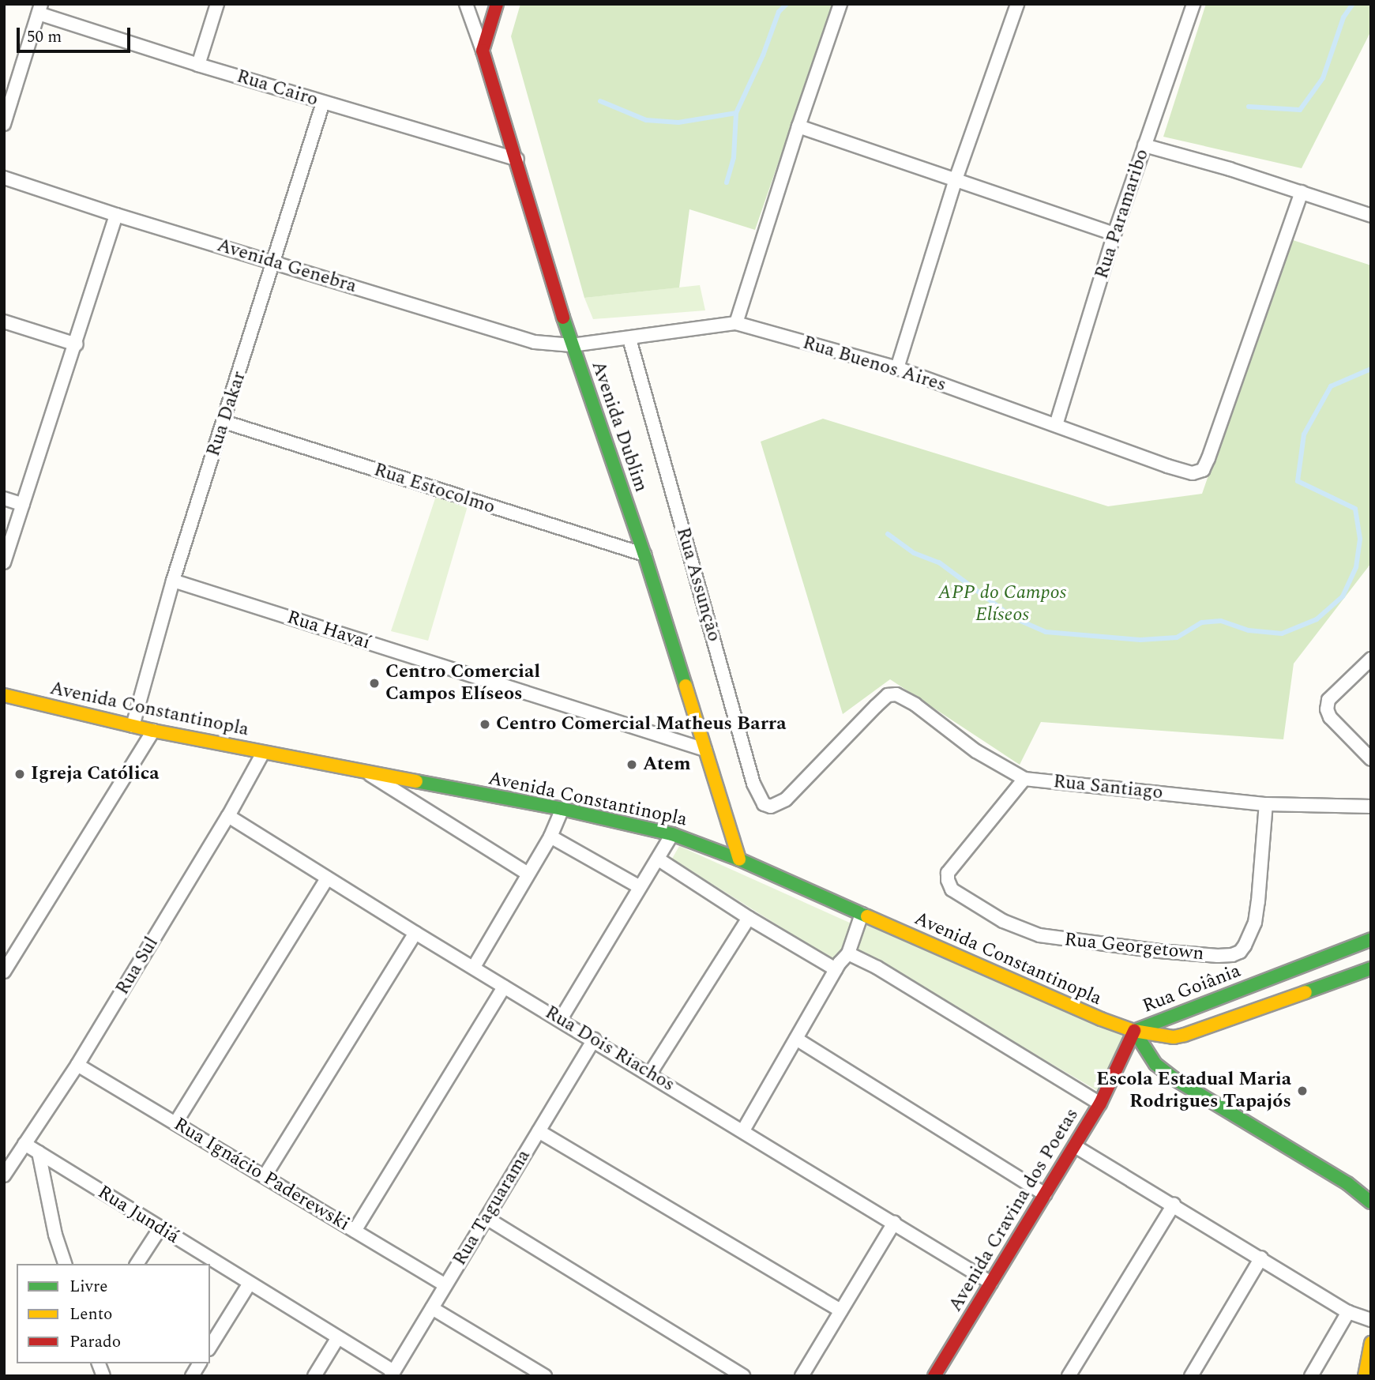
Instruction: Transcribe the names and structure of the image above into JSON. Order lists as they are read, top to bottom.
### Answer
{
  "streets": {
    "street": [
      "Rua Cairo",
      "Rua Paramaribo",
      "Avenida Genebra",
      "Rua Buenos Aires",
      "Rua Dakar",
      "Avenida Dublim",
      "Rua Estocolmo",
      "Rua Assunção",
      "Rua Havaí",
      "Avenida Constantinopla",
      "Rua Santiago",
      "Rua Georgetown",
      "Rua Sul",
      "Rua Goiânia",
      "Rua Dois Riachos",
      "Rua Ignácio Paderewski",
      "Rua Taguarama",
      "Avenida Cravina dos Poetas",
      "Rua Jundiá"
    ]
  },
  "crossings": [
    ["Rua Cairo", "Rua Dakar"],
    ["Rua Cairo", "Avenida Dublim"],
    ["Rua Paramaribo", "Rua Buenos Aires"],
    ["Avenida Genebra", "Rua Buenos Aires"],
    ["Avenida Genebra", "Rua Dakar"],
    ["Avenida Genebra", "Avenida Dublim"],
    ["Rua Buenos Aires", "Avenida Dublim"],
    ["Rua Buenos Aires", "Rua Assunção"],
    ["Rua Dakar", "Rua Estocolmo"],
    ["Rua Dakar", "Rua Havaí"],
    ["Rua Dakar", "Avenida Constantinopla"],
    ["Avenida Dublim", "Rua Estocolmo"],
    ["Avenida Dublim", "Rua Havaí"],
    ["Avenida Dublim", "Avenida Constantinopla"],
    ["Rua Assunção", "Rua Santiago"],
    ["Avenida Constantinopla", "Rua Sul"],
    ["Avenida Constantinopla", "Rua Goiânia"],
    ["Avenida Constantinopla", "Avenida Cravina dos Poetas"],
    ["Rua Santiago", "Rua Georgetown"],
    ["Rua Sul", "Rua Dois Riachos"],
    ["Rua Sul", "Rua Ignácio Paderewski"],
    ["Rua Sul", "Rua Jundiá"],
    ["Rua Goiânia", "Avenida Cravina dos Poetas"],
    ["Rua Dois Riachos", "Rua Taguarama"],
    ["Rua Dois Riachos", "Avenida Cravina dos Poetas"],
    ["Rua Ignácio Paderewski", "Rua Taguarama"],
    ["Rua Taguarama", "Rua Jundiá"]
  ],
  "parks": ["APP do Campos Elíseos"],
  "places": [
    "Centro Comercial Campos Elíseos",
    "Centro Comercial Matheus Barra",
    "Atem",
    "Igreja Católica",
    "Escola Estadual Maria Rodrigues Tapajós"
  ],
  "legend": ["Livre", "Lento", "Parado"],
  "scale_bar": "50 m"
}
